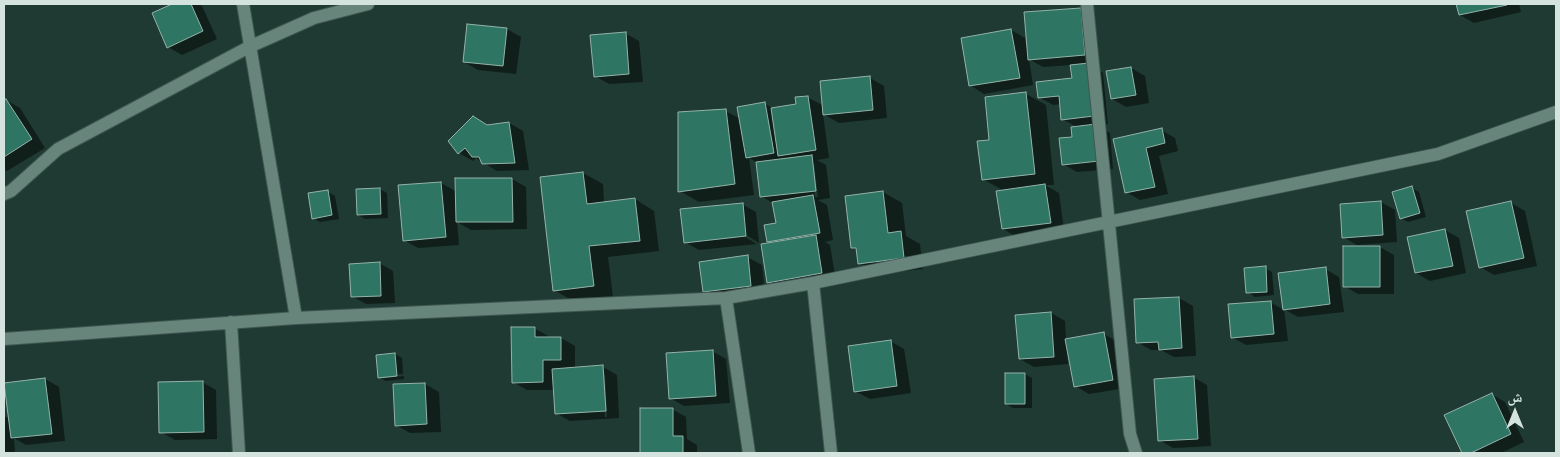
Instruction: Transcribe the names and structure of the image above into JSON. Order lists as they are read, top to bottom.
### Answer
{
  "north": "top"
}
